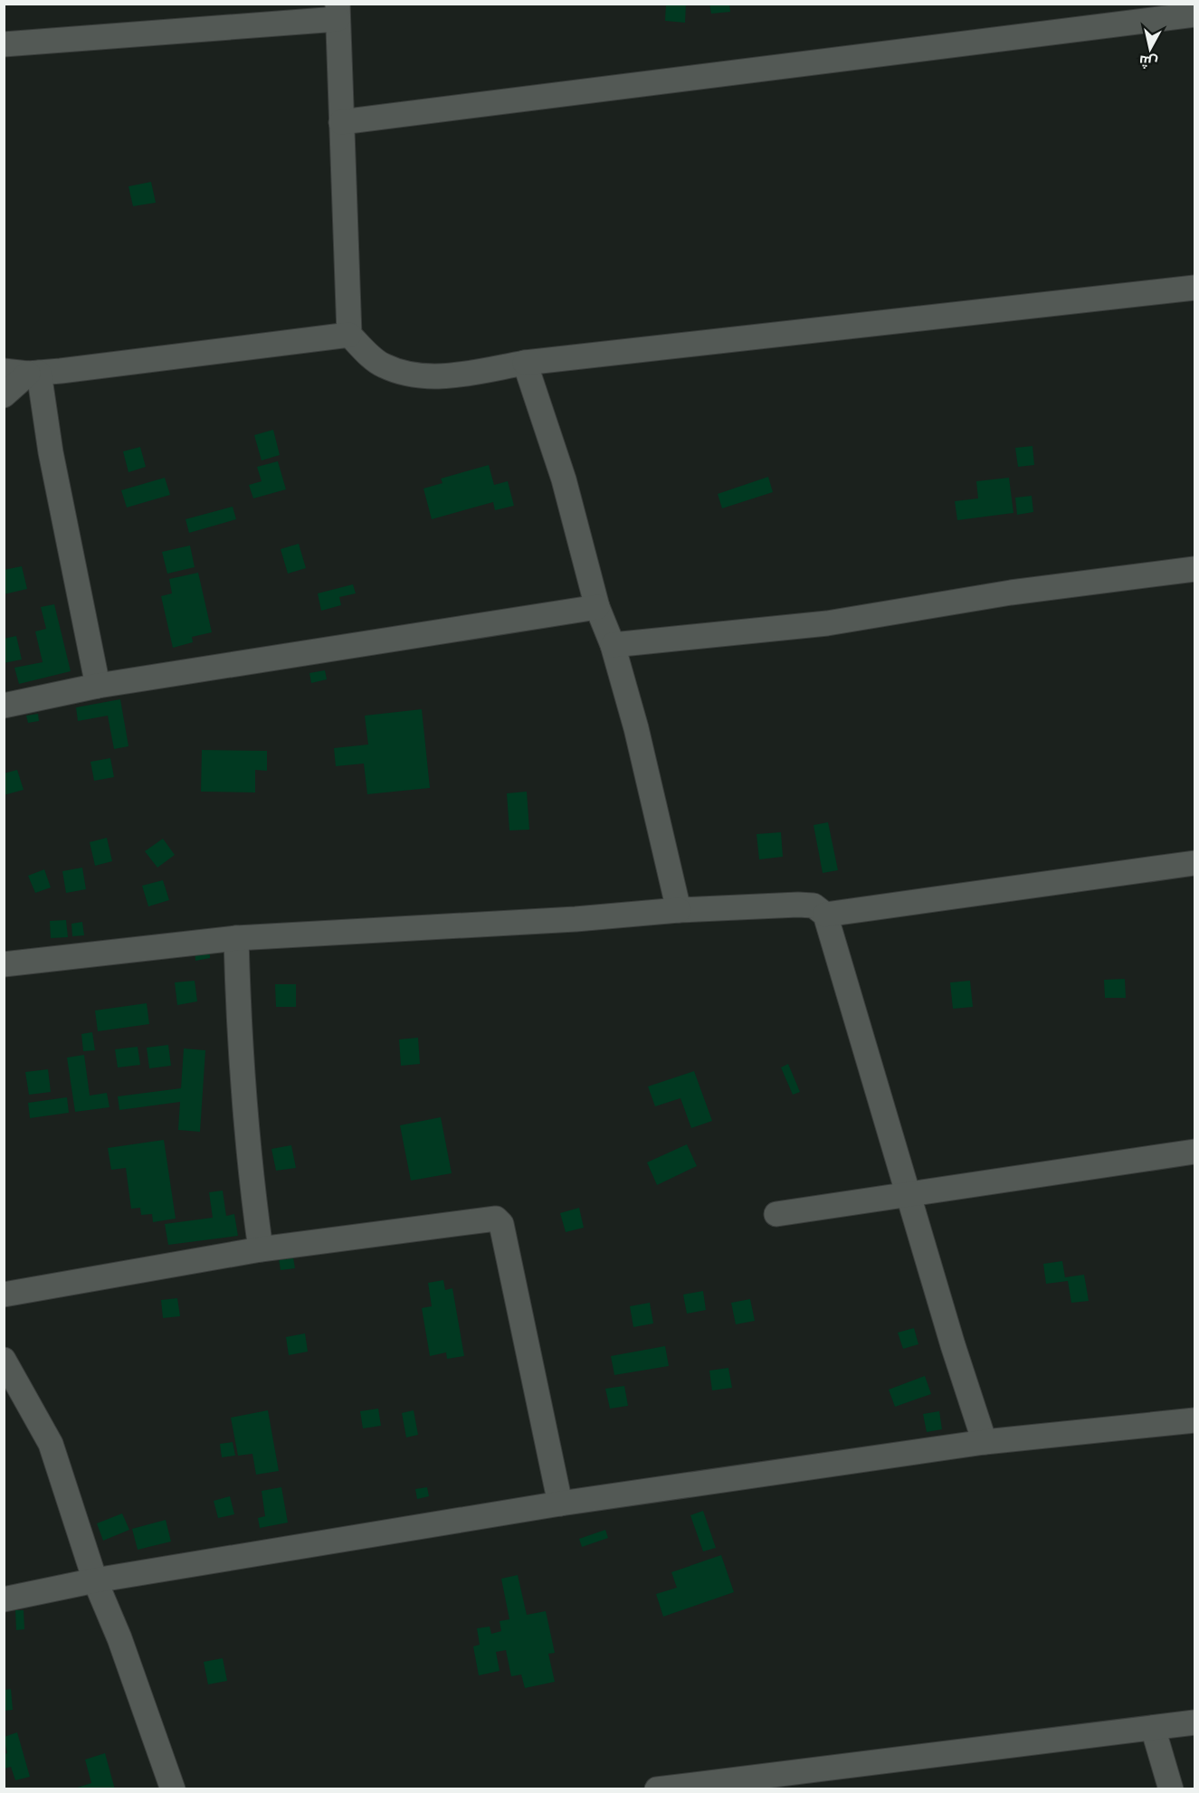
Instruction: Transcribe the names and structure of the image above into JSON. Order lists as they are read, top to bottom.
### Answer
{
  "north": "bottom"
}
